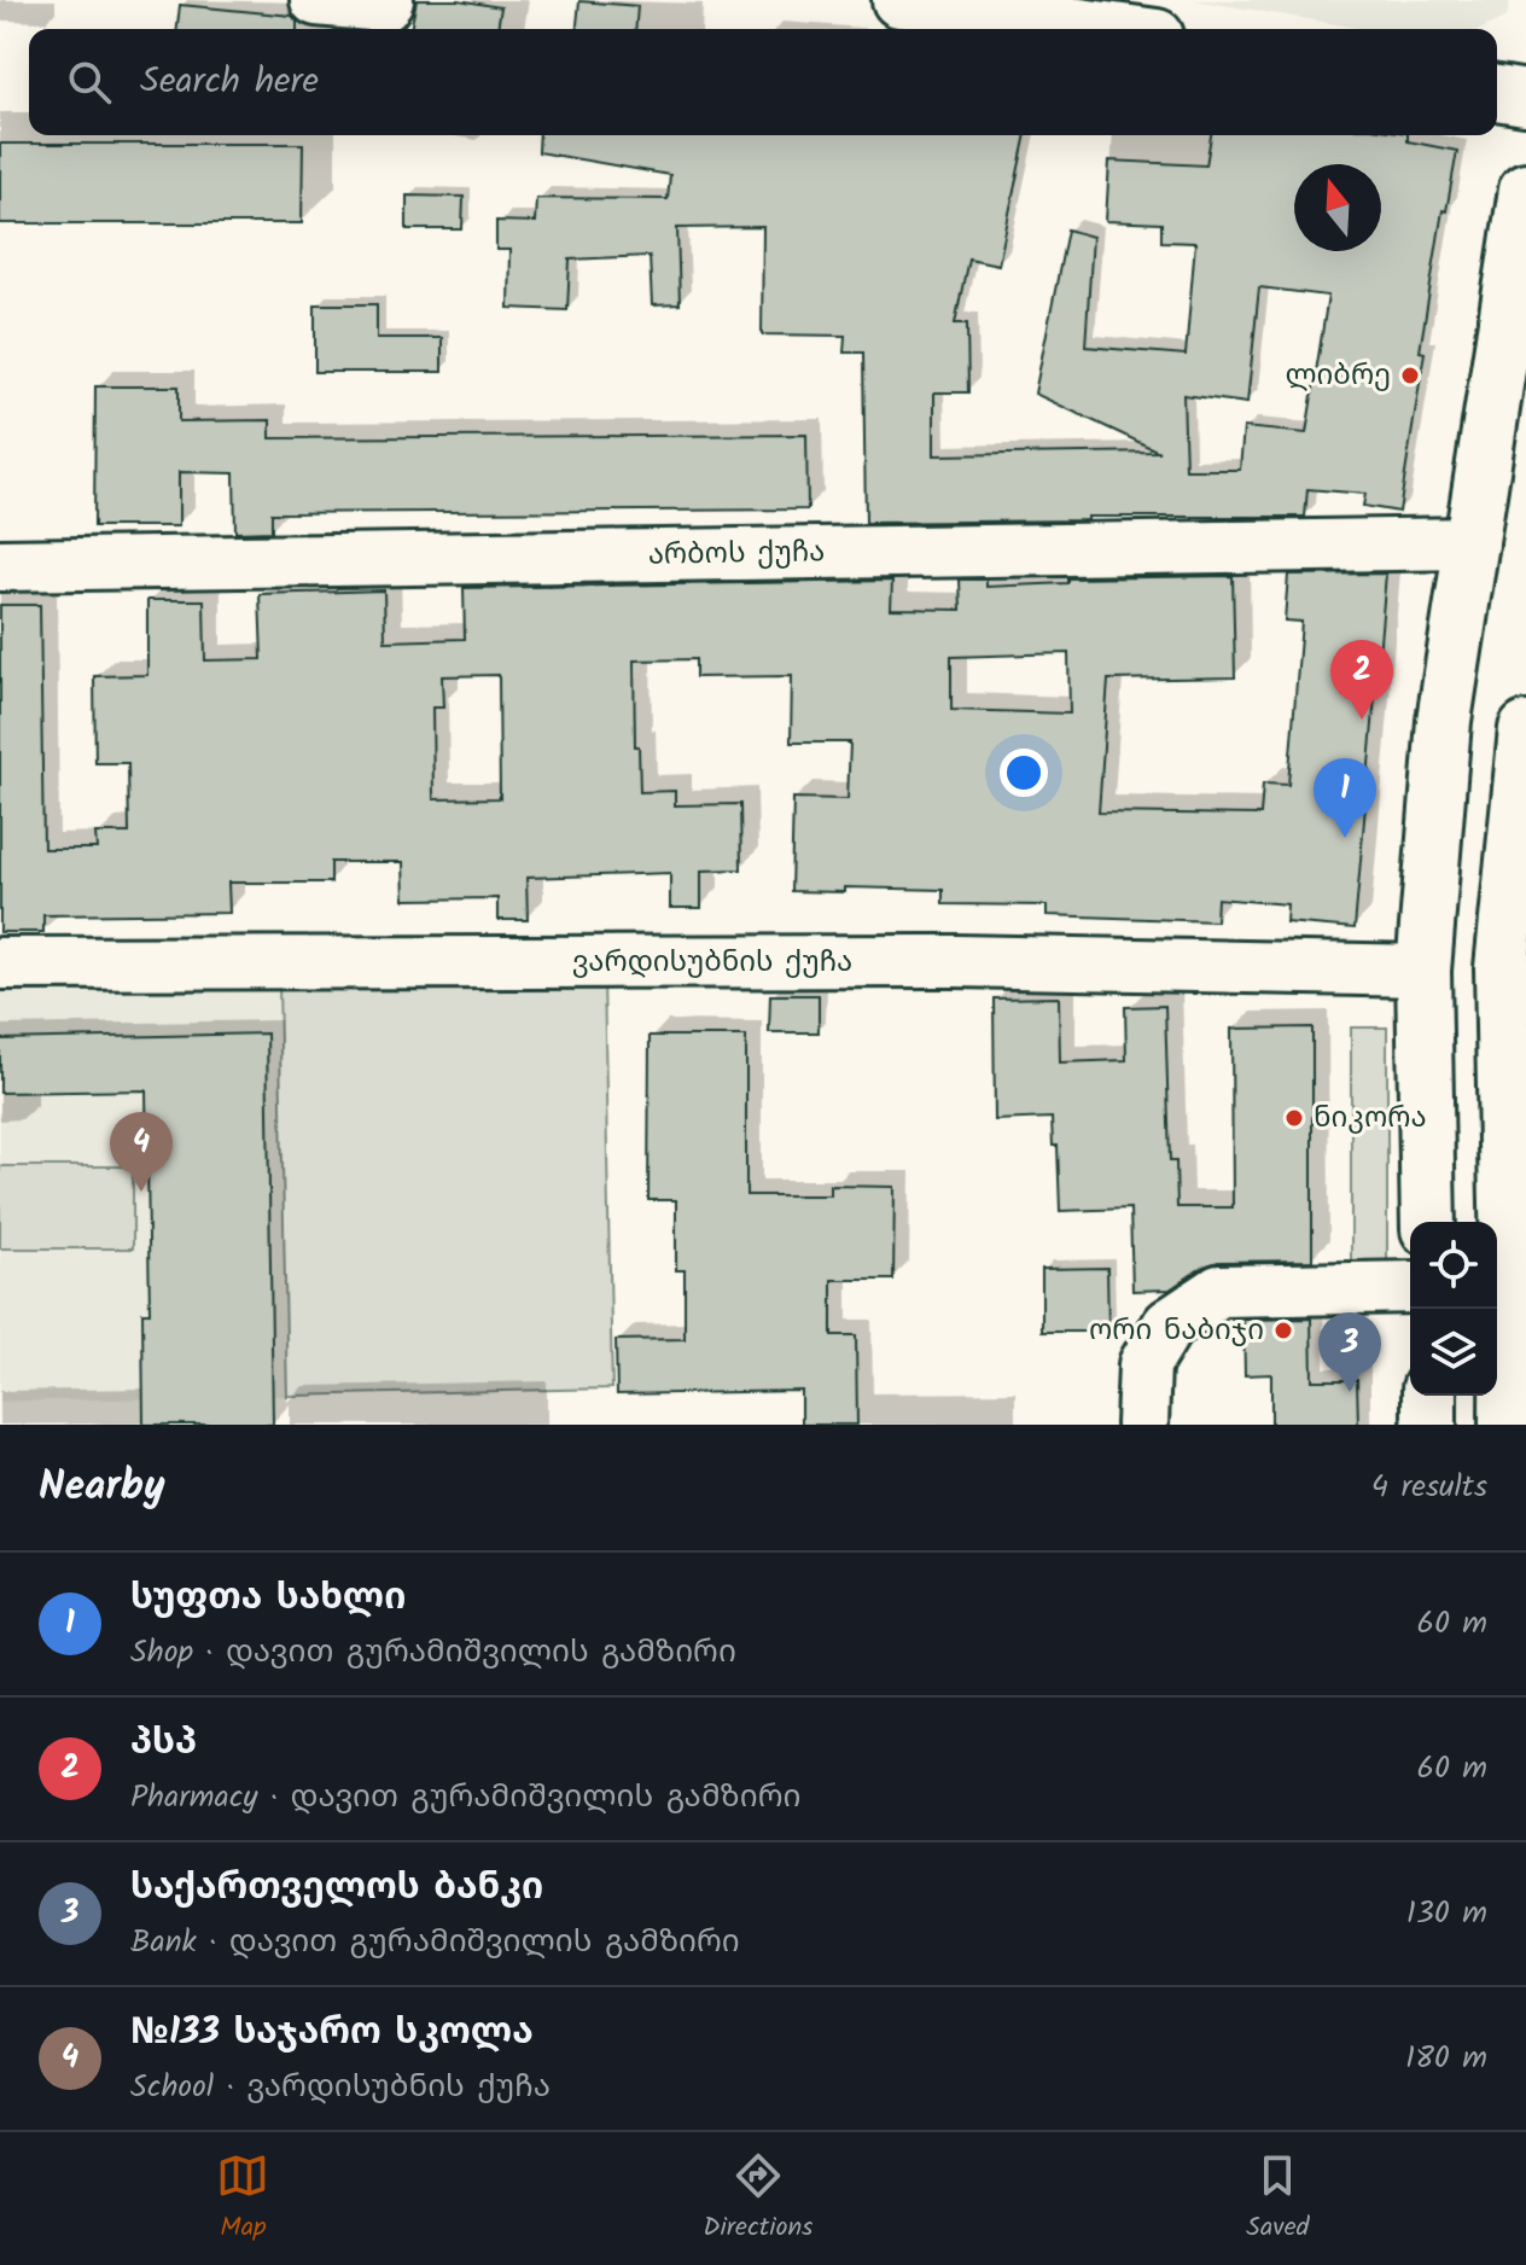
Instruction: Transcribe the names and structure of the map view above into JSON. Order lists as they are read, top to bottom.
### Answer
{
  "streets": {
    "street": ["არბოს ქუჩა", "ვარდისუბნის ქუჩა"]
  },
  "places": ["ლიბრე", "ნიკორა", "ორი ნაბიჯი"],
  "north": "top",
  "page": {
    "search": "Search here",
    "pins": [
      "2",
      "1",
      "4",
      "3"
    ],
    "heading": ["Nearby", "4 results"],
    "list": [
      {
        "mark": "1",
        "name": "სუფთა სახლი",
        "note": "Shop · დავით გურამიშვილის გამზირი",
        "value": "60 m"
      },
      {
        "mark": "2",
        "name": "პსპ",
        "note": "Pharmacy · დავით გურამიშვილის გამზირი",
        "value": "60 m"
      },
      {
        "mark": "3",
        "name": "საქართველოს ბანკი",
        "note": "Bank · დავით გურამიშვილის გამზირი",
        "value": "130 m"
      },
      {
        "mark": "4",
        "name": "№133 საჯარო სკოლა",
        "note": "School · ვარდისუბნის ქუჩა",
        "value": "180 m"
      }
    ],
    "nav": ["Map", "Directions", "Saved"]
  }
}
